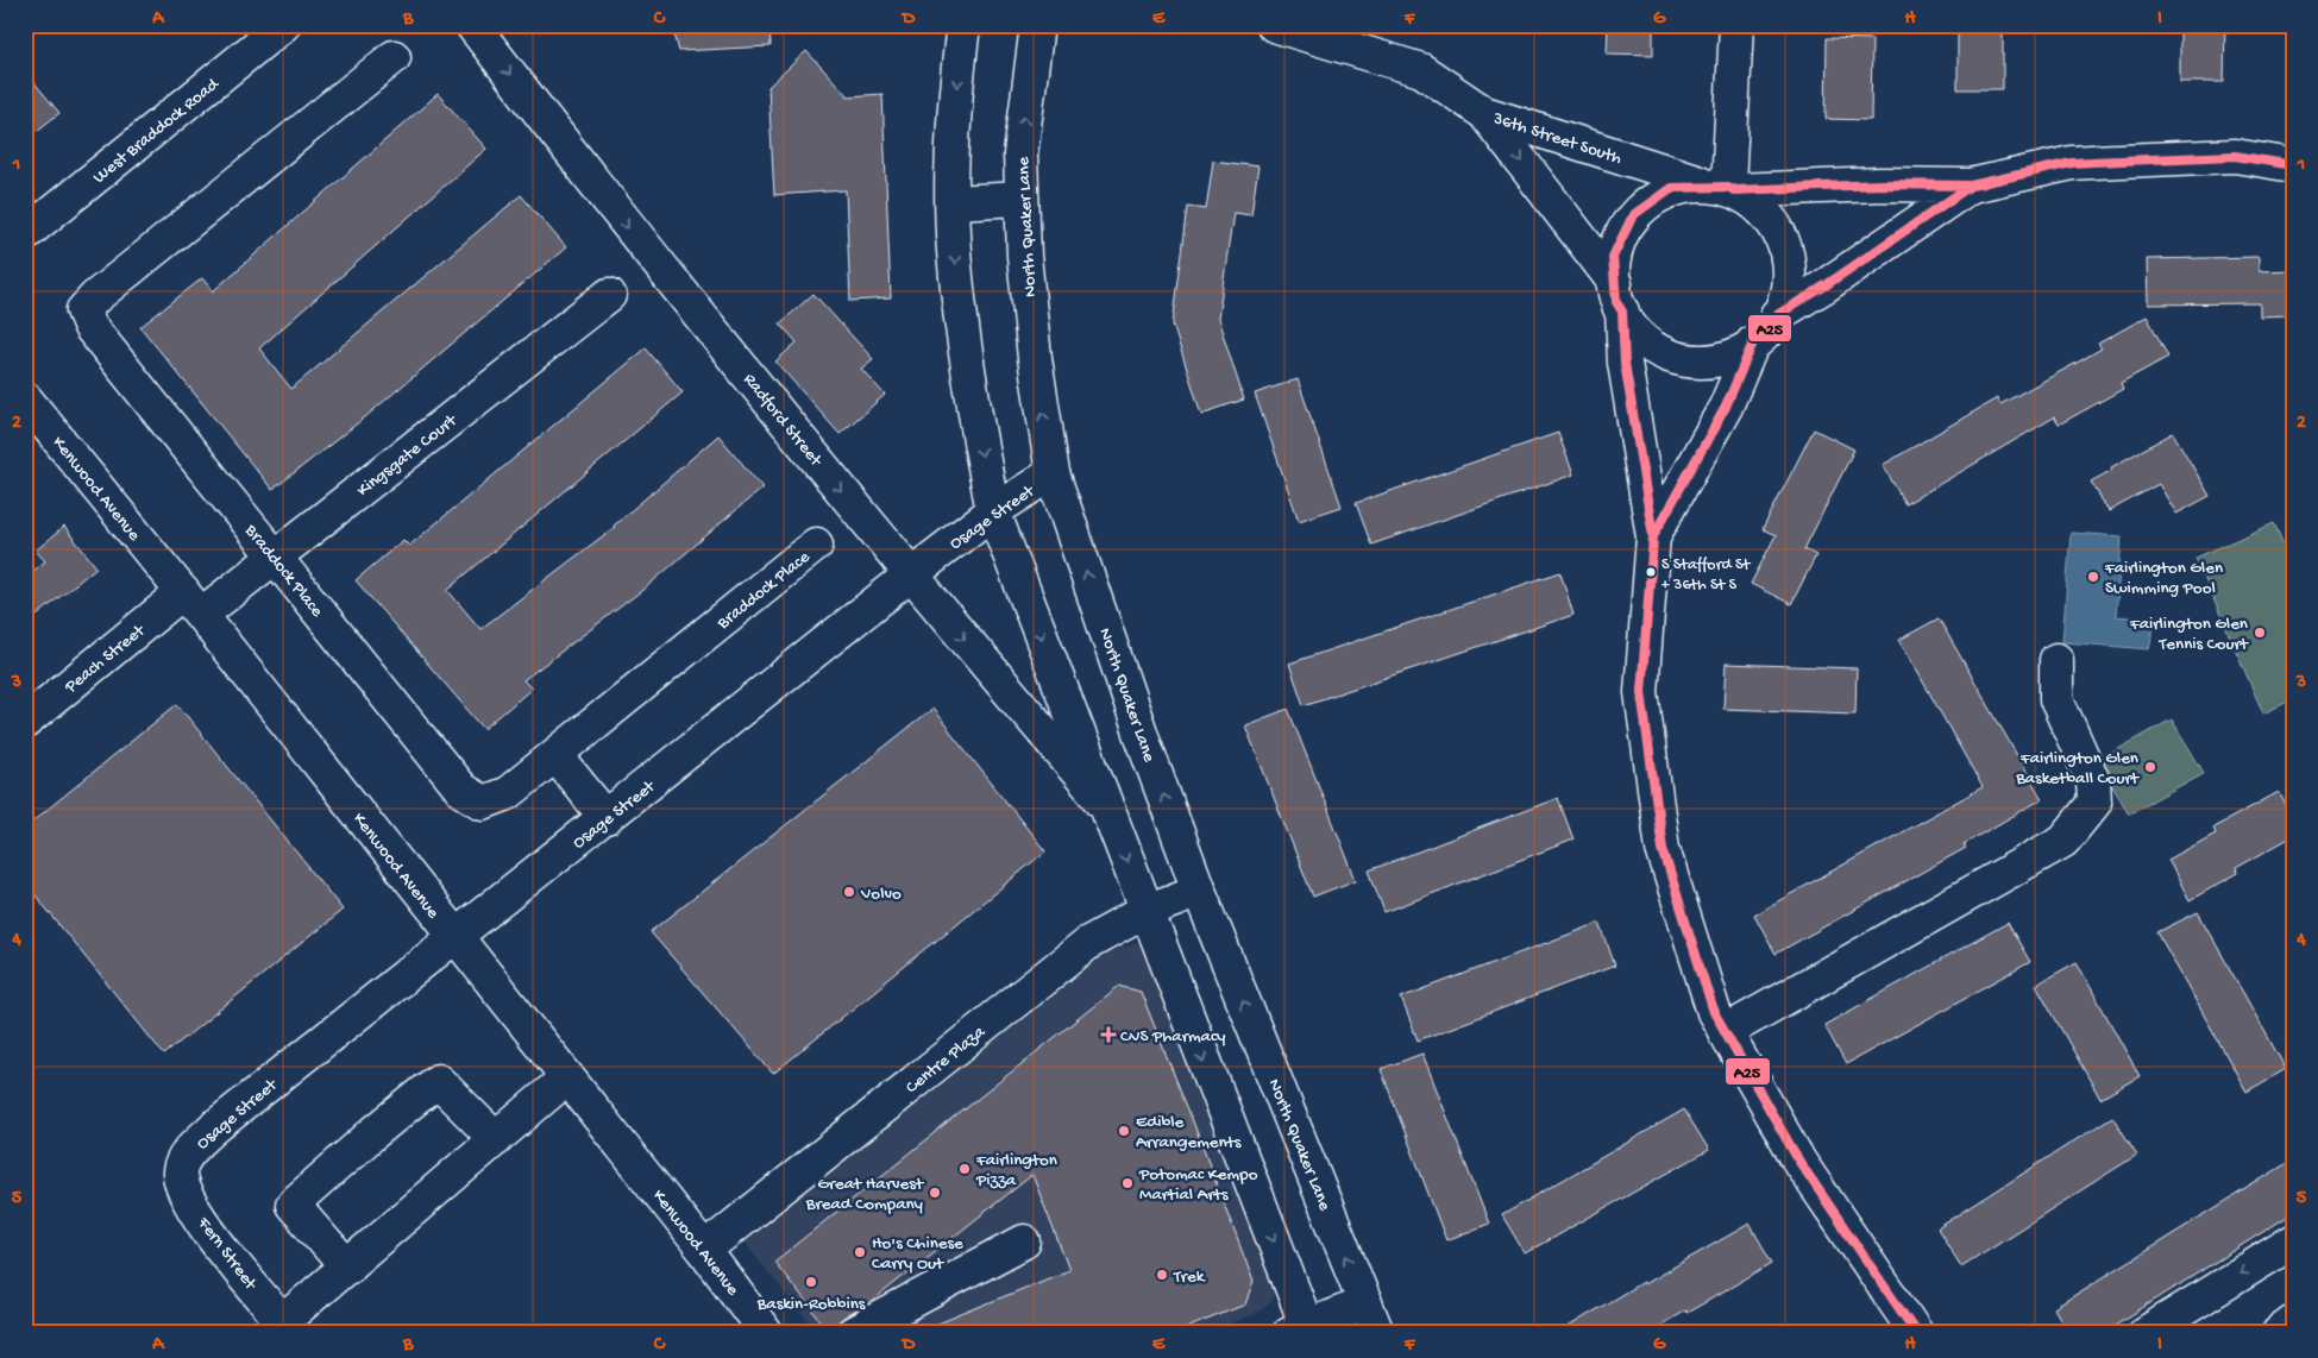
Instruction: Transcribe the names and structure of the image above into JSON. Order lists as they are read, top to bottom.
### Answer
{
  "streets": {
    "street": [
      "West Braddock Road",
      "36th Street South",
      "North Quaker Lane",
      "Radford Street",
      "Kingsgate Court",
      "Kenwood Avenue",
      "Osage Street",
      "Braddock Place",
      "Peach Street",
      "Centre Plaza",
      "Fern Street"
    ]
  },
  "crossings": [
    ["North Quaker Lane", "Osage Street"],
    ["North Quaker Lane", "Centre Plaza"],
    ["Radford Street", "Osage Street"],
    ["Kingsgate Court", "Kenwood Avenue"],
    ["Kingsgate Court", "Braddock Place"],
    ["Kingsgate Court", "Peach Street"],
    ["Kenwood Avenue", "Osage Street"],
    ["Kenwood Avenue", "Peach Street"],
    ["Kenwood Avenue", "Centre Plaza"],
    ["Osage Street", "Fern Street"]
  ],
  "places": {
    "other": [
      "S Stafford St + 36th St S",
      "Fairlington Glen Swimming Pool",
      "Fairlington Glen Tennis Court",
      "Fairlington Glen Basketball Court",
      "Volvo",
      "Edible Arrangements",
      "Fairlington Pizza",
      "Potomac Kempo Martial Arts",
      "Great Harvest Bread Company",
      "Ho's Chinese Carry Out",
      "Trek",
      "Baskin-Robbins"
    ],
    "health": ["CVS Pharmacy"]
  },
  "lines": ["transit line A25"],
  "grid": {
    "columns": [
      "A",
      "B",
      "C",
      "D",
      "E",
      "F",
      "G",
      "H",
      "I"
    ],
    "rows": [
      "1",
      "2",
      "3",
      "4",
      "5"
    ]
  }
}
